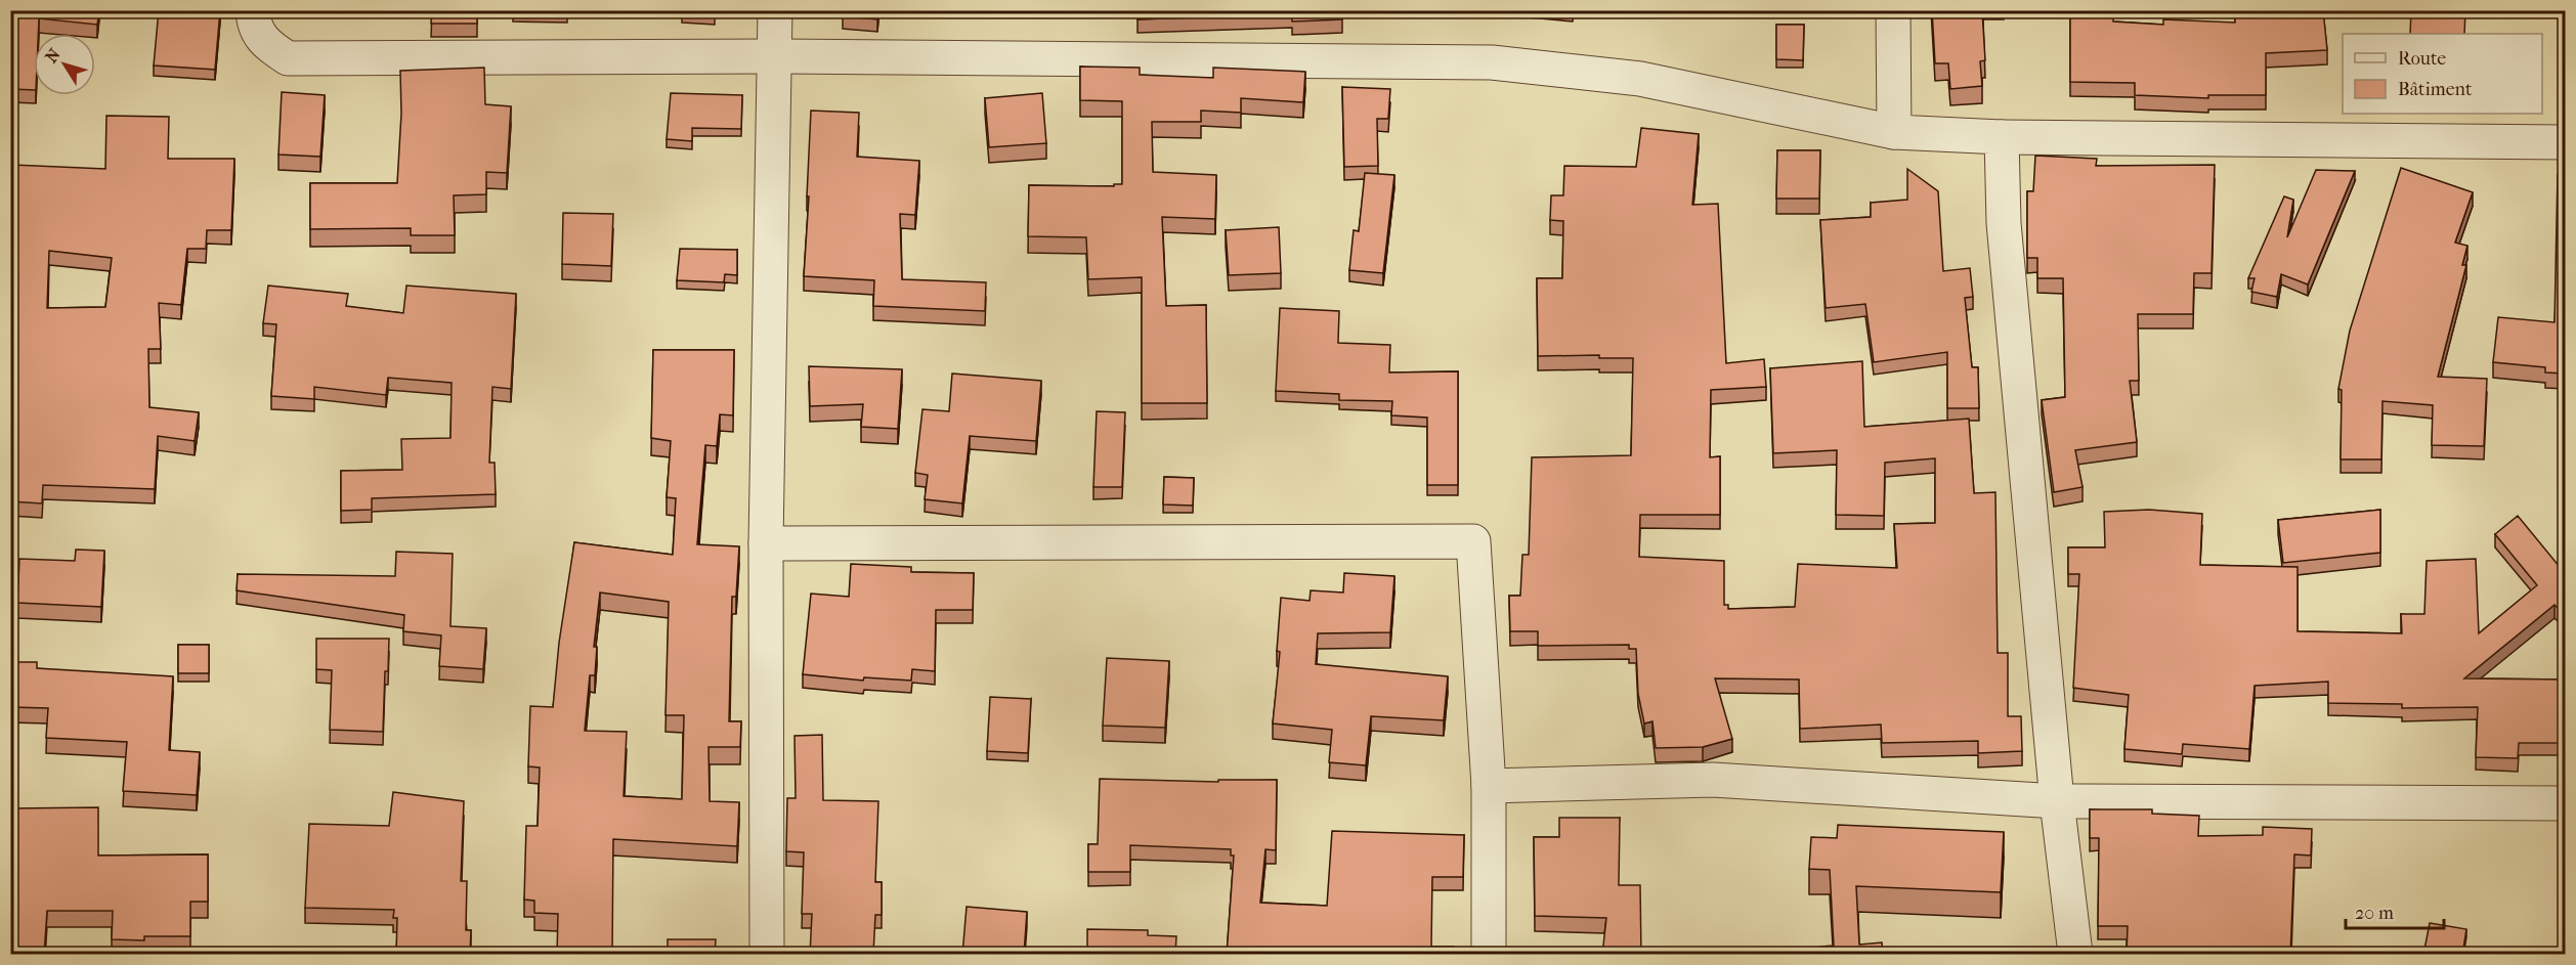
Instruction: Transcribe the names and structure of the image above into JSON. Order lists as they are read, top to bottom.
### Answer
{
  "legend": ["Route", "Bâtiment"],
  "scale_bar": "20 m",
  "north": "top left"
}
